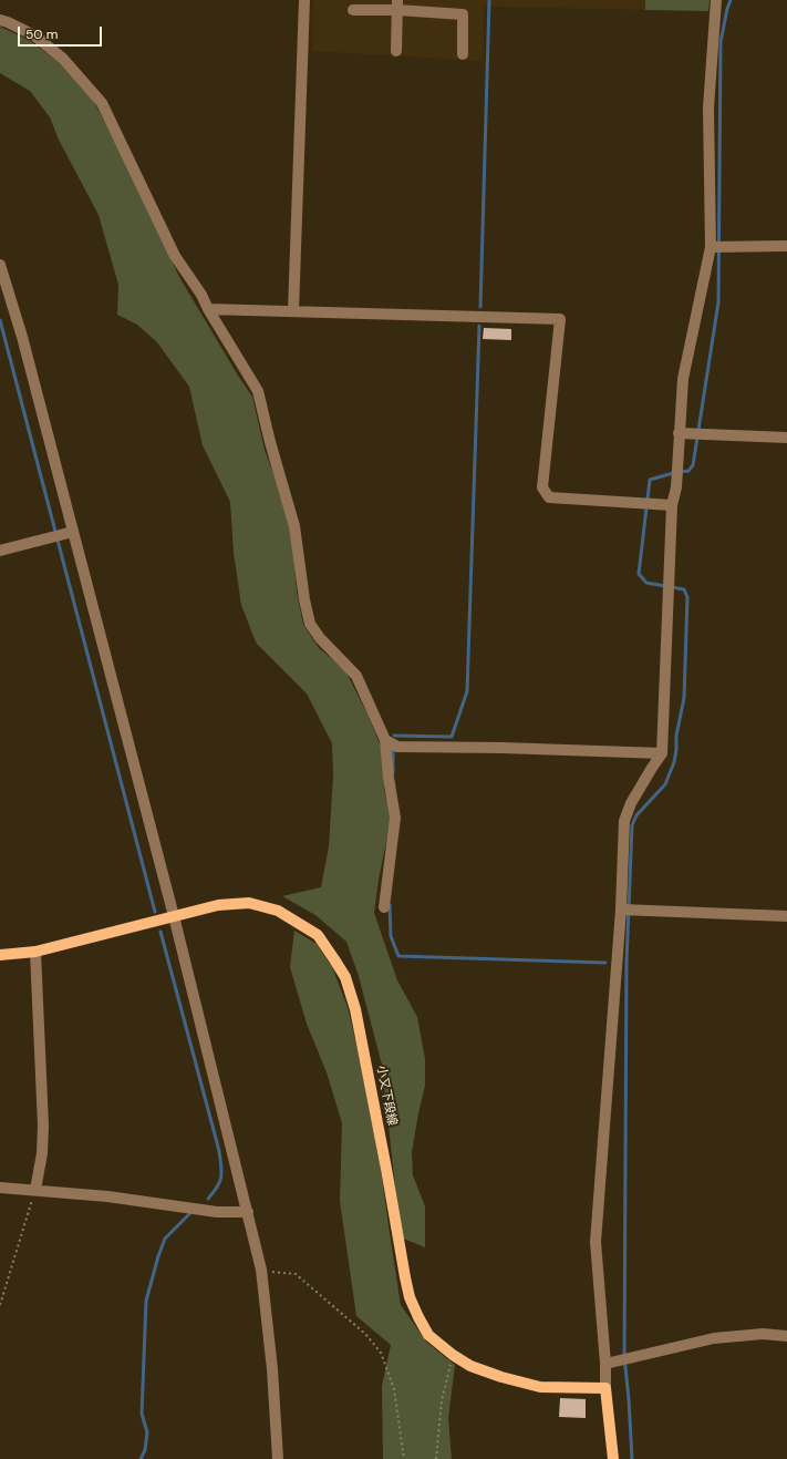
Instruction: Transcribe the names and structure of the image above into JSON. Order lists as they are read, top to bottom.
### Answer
{
  "streets": {
    "main road": ["小又下段線"]
  },
  "scale_bar": "50 m"
}
